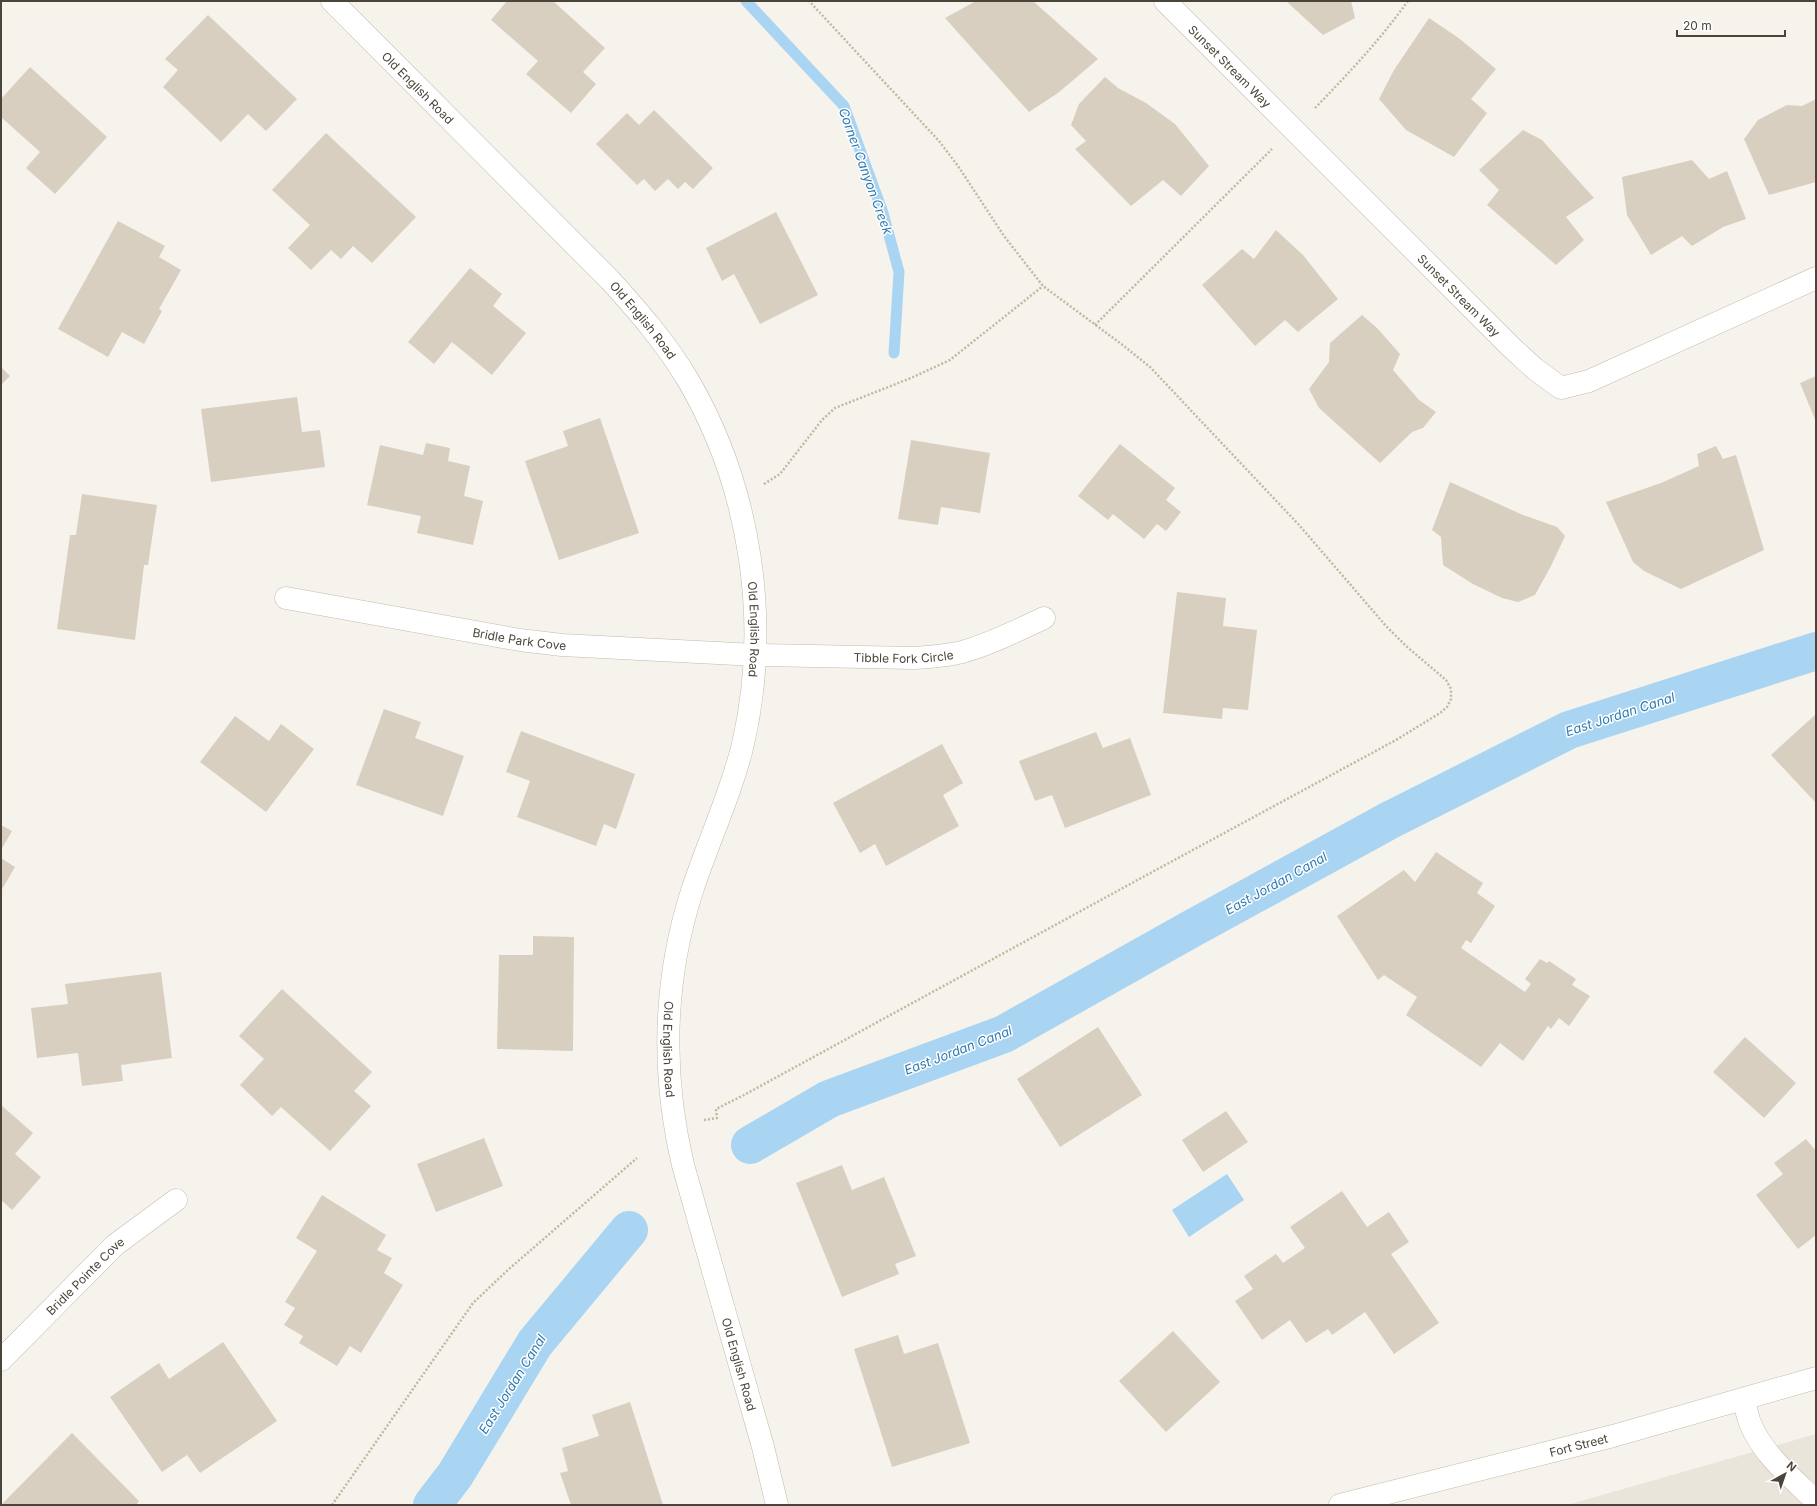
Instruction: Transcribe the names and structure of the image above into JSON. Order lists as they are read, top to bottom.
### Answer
{
  "streets": {
    "street": [
      "Sunset Stream Way",
      "Old English Road",
      "Bridle Park Cove",
      "Tibble Fork Circle",
      "Bridle Pointe Cove",
      "Fort Street"
    ]
  },
  "crossings": [
    ["Old English Road", "Bridle Park Cove"],
    ["Old English Road", "Tibble Fork Circle"],
    ["Bridle Park Cove", "Tibble Fork Circle"]
  ],
  "water": ["Corner Canyon Creek", "East Jordan Canal"],
  "scale_bar": "20 m",
  "north": "top right"
}
